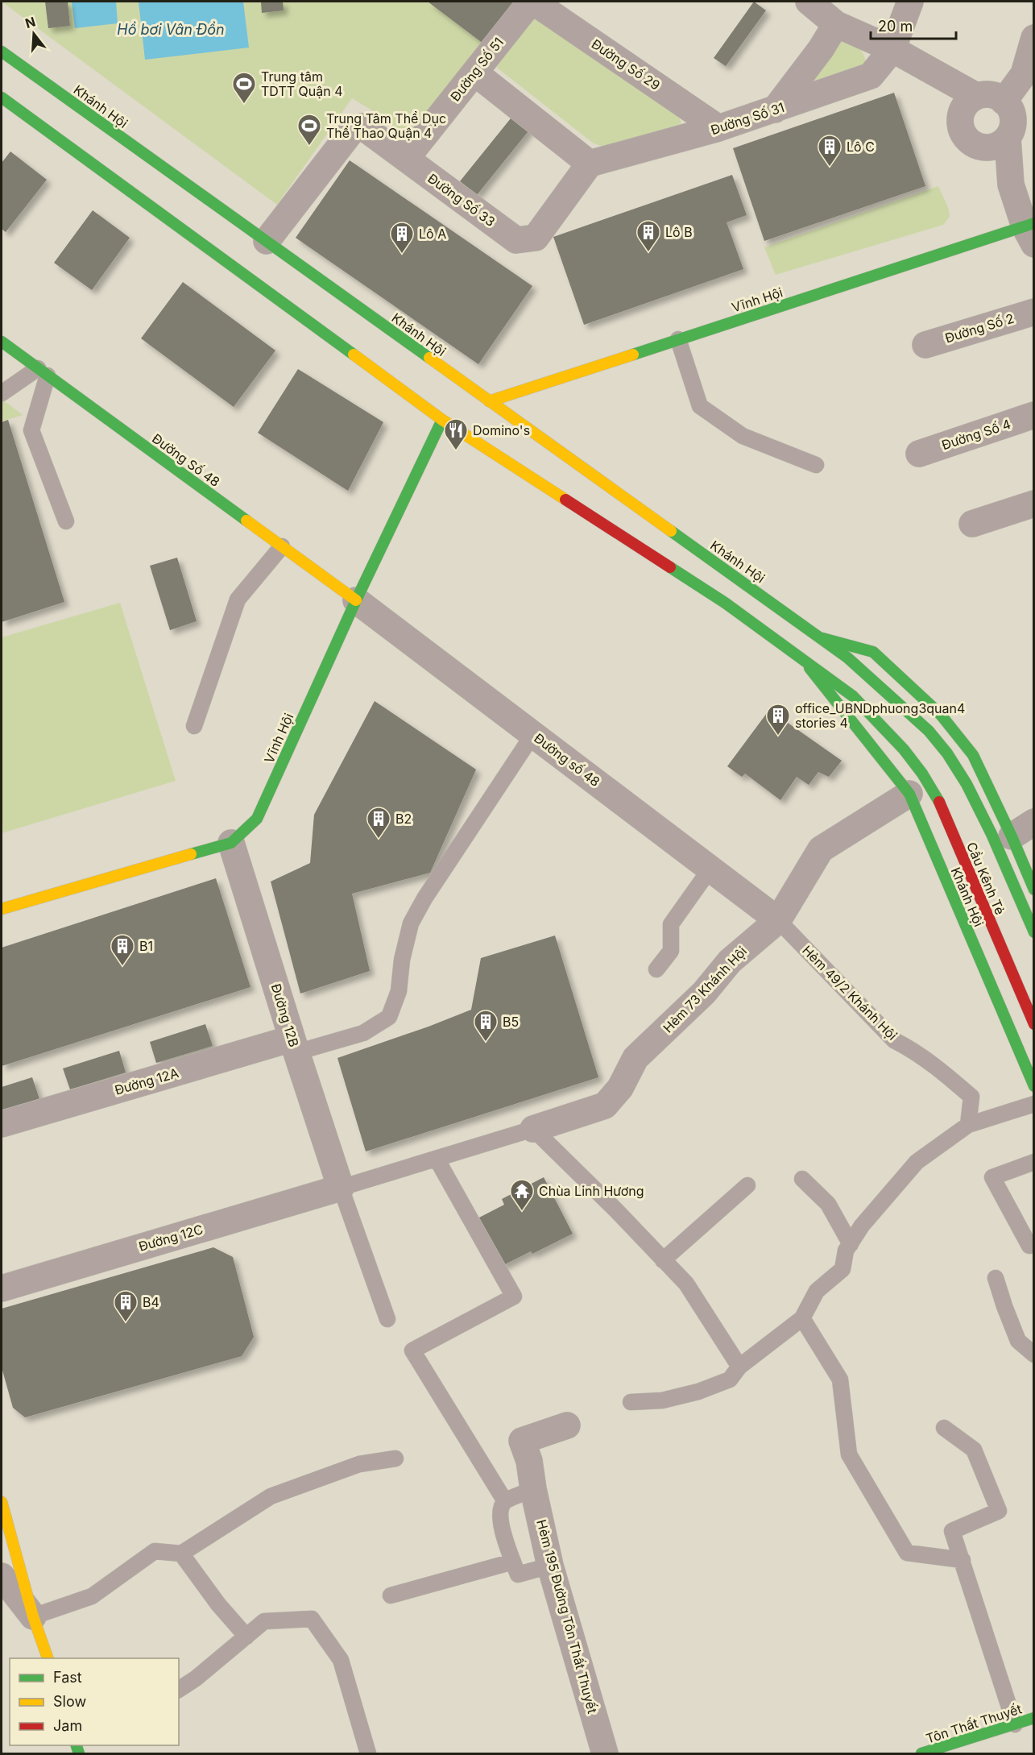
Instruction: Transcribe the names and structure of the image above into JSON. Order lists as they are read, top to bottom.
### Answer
{
  "streets": {
    "main road": [
      "Khánh Hội",
      "Vĩnh Hội",
      "Đường Số 48",
      "Cầu Kênh Tẻ",
      "Tôn Thất Thuyết"
    ],
    "street": [
      "Đường Số 29",
      "Đường Số 51",
      "Đường Số 31",
      "Đường Số 33",
      "Đường Số 2",
      "Đường Số 4",
      "Đường số 48",
      "Hẻm 73 Khánh Hội",
      "Đường 12B",
      "Đường 12A",
      "Đường 12C",
      "Hẻm 195 Đường Tôn Thất Thuyết"
    ],
    "lane": ["Hẻm 49/2 Khánh Hội"]
  },
  "crossings": [
    ["Đường Số 29", "Đường Số 51"],
    ["Đường Số 29", "Đường Số 31"],
    ["Đường Số 51", "Đường Số 33"],
    ["Khánh Hội", "Vĩnh Hội"],
    ["Khánh Hội", "Cầu Kênh Tẻ"],
    ["Khánh Hội", "Hẻm 73 Khánh Hội"],
    ["Đường Số 31", "Đường Số 33"],
    ["Vĩnh Hội", "Đường Số 48"],
    ["Vĩnh Hội", "Đường số 48"],
    ["Vĩnh Hội", "Đường 12B"],
    ["Đường Số 48", "Đường số 48"],
    ["Đường số 48", "Hẻm 73 Khánh Hội"],
    ["Đường số 48", "Hẻm 49/2 Khánh Hội"],
    ["Hẻm 73 Khánh Hội", "Hẻm 49/2 Khánh Hội"],
    ["Đường 12B", "Đường 12A"],
    ["Đường 12B", "Đường 12C"]
  ],
  "water": ["Hồ bơi Vân Đồn"],
  "places": {
    "sports": ["Trung tâm TDTT Quận 4", "Trung Tâm Thể Dục Thể Thao Quận 4"],
    "building": [
      "Lô C",
      "Lô B",
      "Lô A",
      "office_UBNDphuong3quan4 stories 4",
      "B2",
      "B1",
      "B5",
      "B4"
    ],
    "restaurant": ["Domino's"],
    "temple": ["Chùa Linh Hương"]
  },
  "legend": ["Fast", "Slow", "Jam"],
  "scale_bar": "20 m",
  "north": "top"
}
